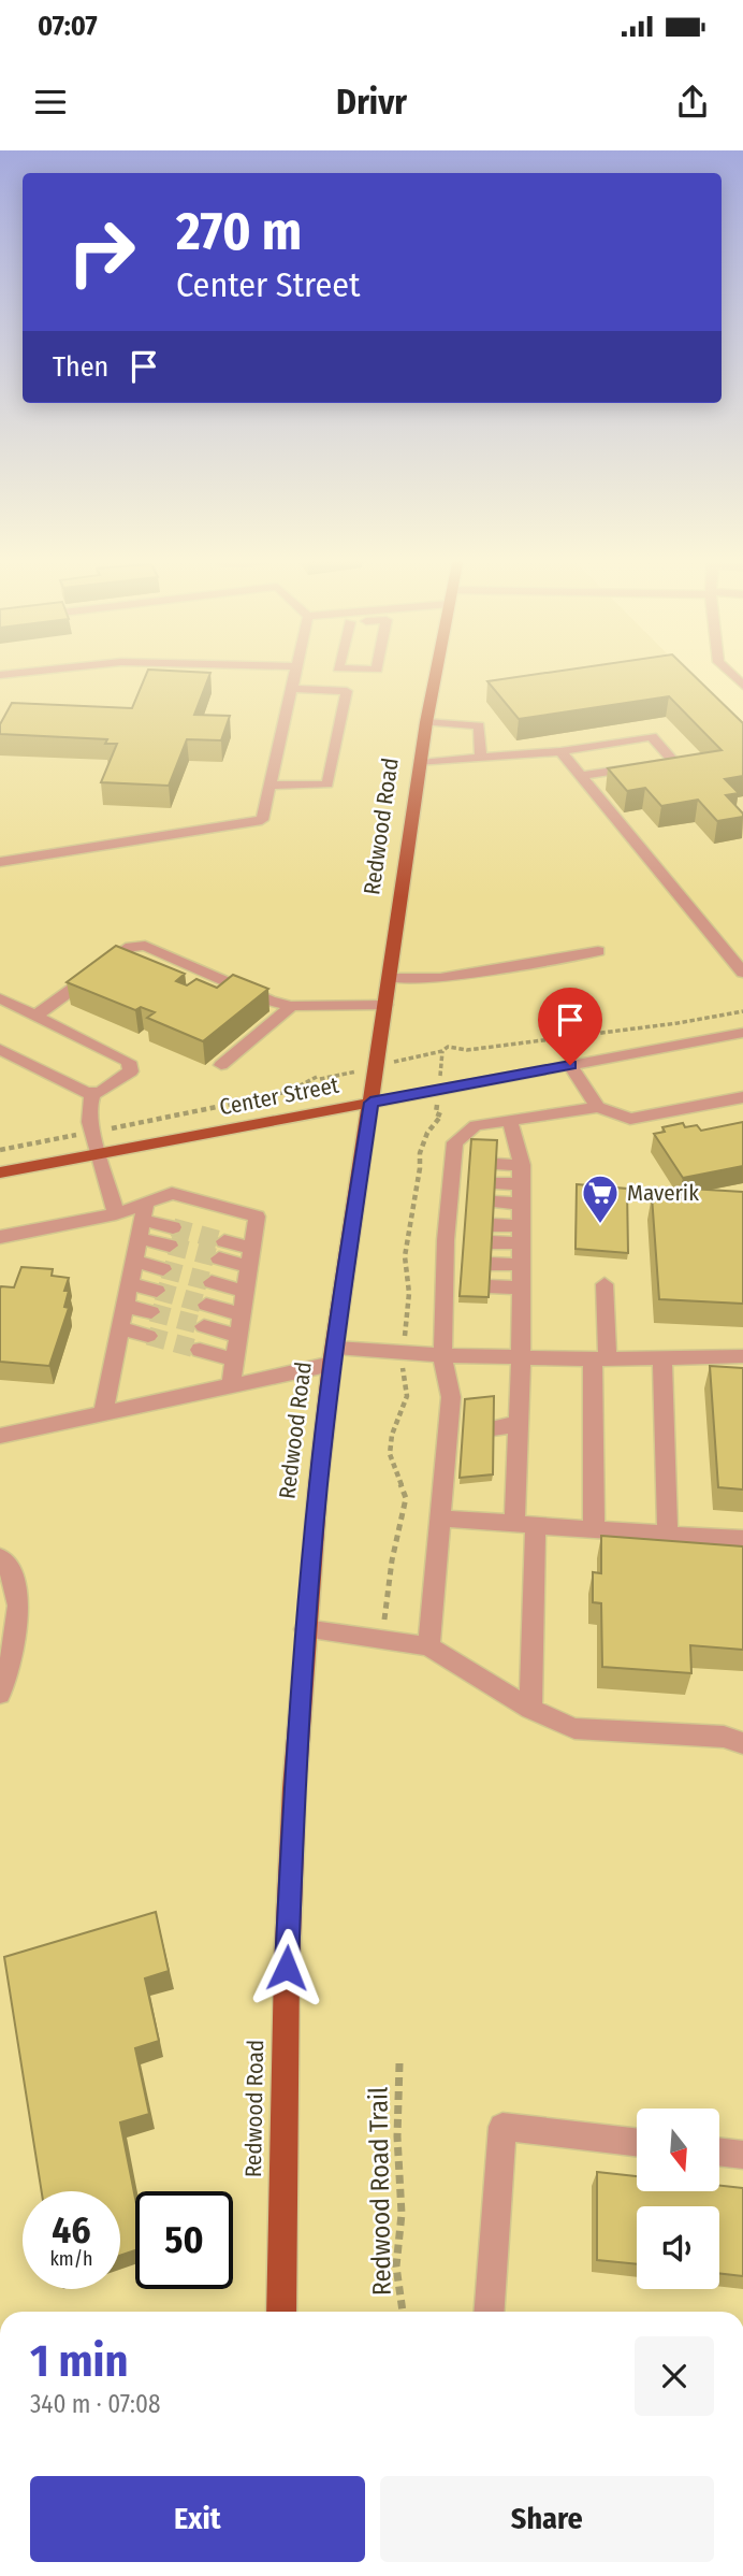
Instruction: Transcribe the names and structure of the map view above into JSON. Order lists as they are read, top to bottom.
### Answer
{
  "streets": {
    "main road": ["Redwood Road", "Center Street"],
    "path": ["Redwood Road Trail"]
  },
  "crossings": [
    ["Redwood Road", "Center Street"]
  ],
  "places": {
    "supermarket": ["Maverik"]
  },
  "north": "bottom",
  "page": {
    "status": "07:07",
    "header": "Drivr",
    "turn": ["270 m", "Center Street"],
    "then": "Then",
    "speed": "46 km/h",
    "limit": "50",
    "heading": ["1 min", "340 m · 07:08"],
    "buttons": ["Exit", "Share"]
  }
}
